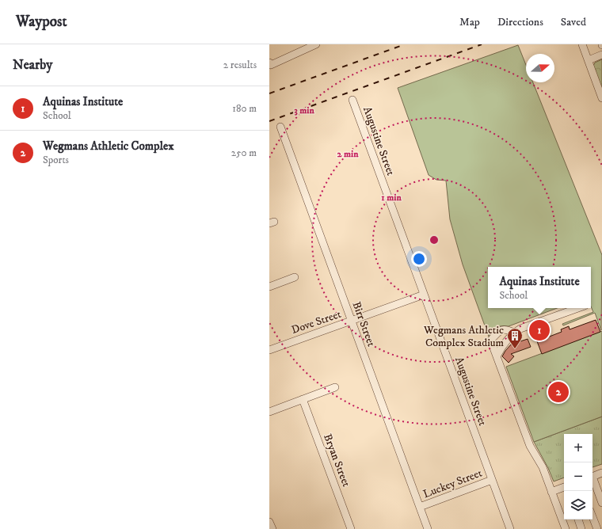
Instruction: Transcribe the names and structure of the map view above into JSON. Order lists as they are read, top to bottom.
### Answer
{
  "streets": {
    "street": [
      "Augustine Street",
      "Dove Street",
      "Birr Street",
      "Bryan Street",
      "Luckey Street"
    ]
  },
  "crossings": [
    ["Augustine Street", "Dove Street"],
    ["Augustine Street", "Luckey Street"],
    ["Dove Street", "Birr Street"],
    ["Birr Street", "Luckey Street"]
  ],
  "places": {
    "building": ["Wegmans Athletic Complex Stadium"]
  },
  "north": "right",
  "page": {
    "header": "Waypost",
    "nav": ["Map", "Directions", "Saved"],
    "heading": ["Nearby", "2 results"],
    "list": [
      {
        "mark": "1",
        "name": "Aquinas Institute",
        "note": "School",
        "value": "180 m"
      },
      {
        "mark": "2",
        "name": "Wegmans Athletic Complex",
        "note": "Sports",
        "value": "250 m"
      }
    ],
    "popup": ["Aquinas Institute", "School"],
    "pins": ["1", "2"],
    "map_buttons": ["+", "−"]
  },
  "rings": ["3 min", "2 min", "1 min"]
}
